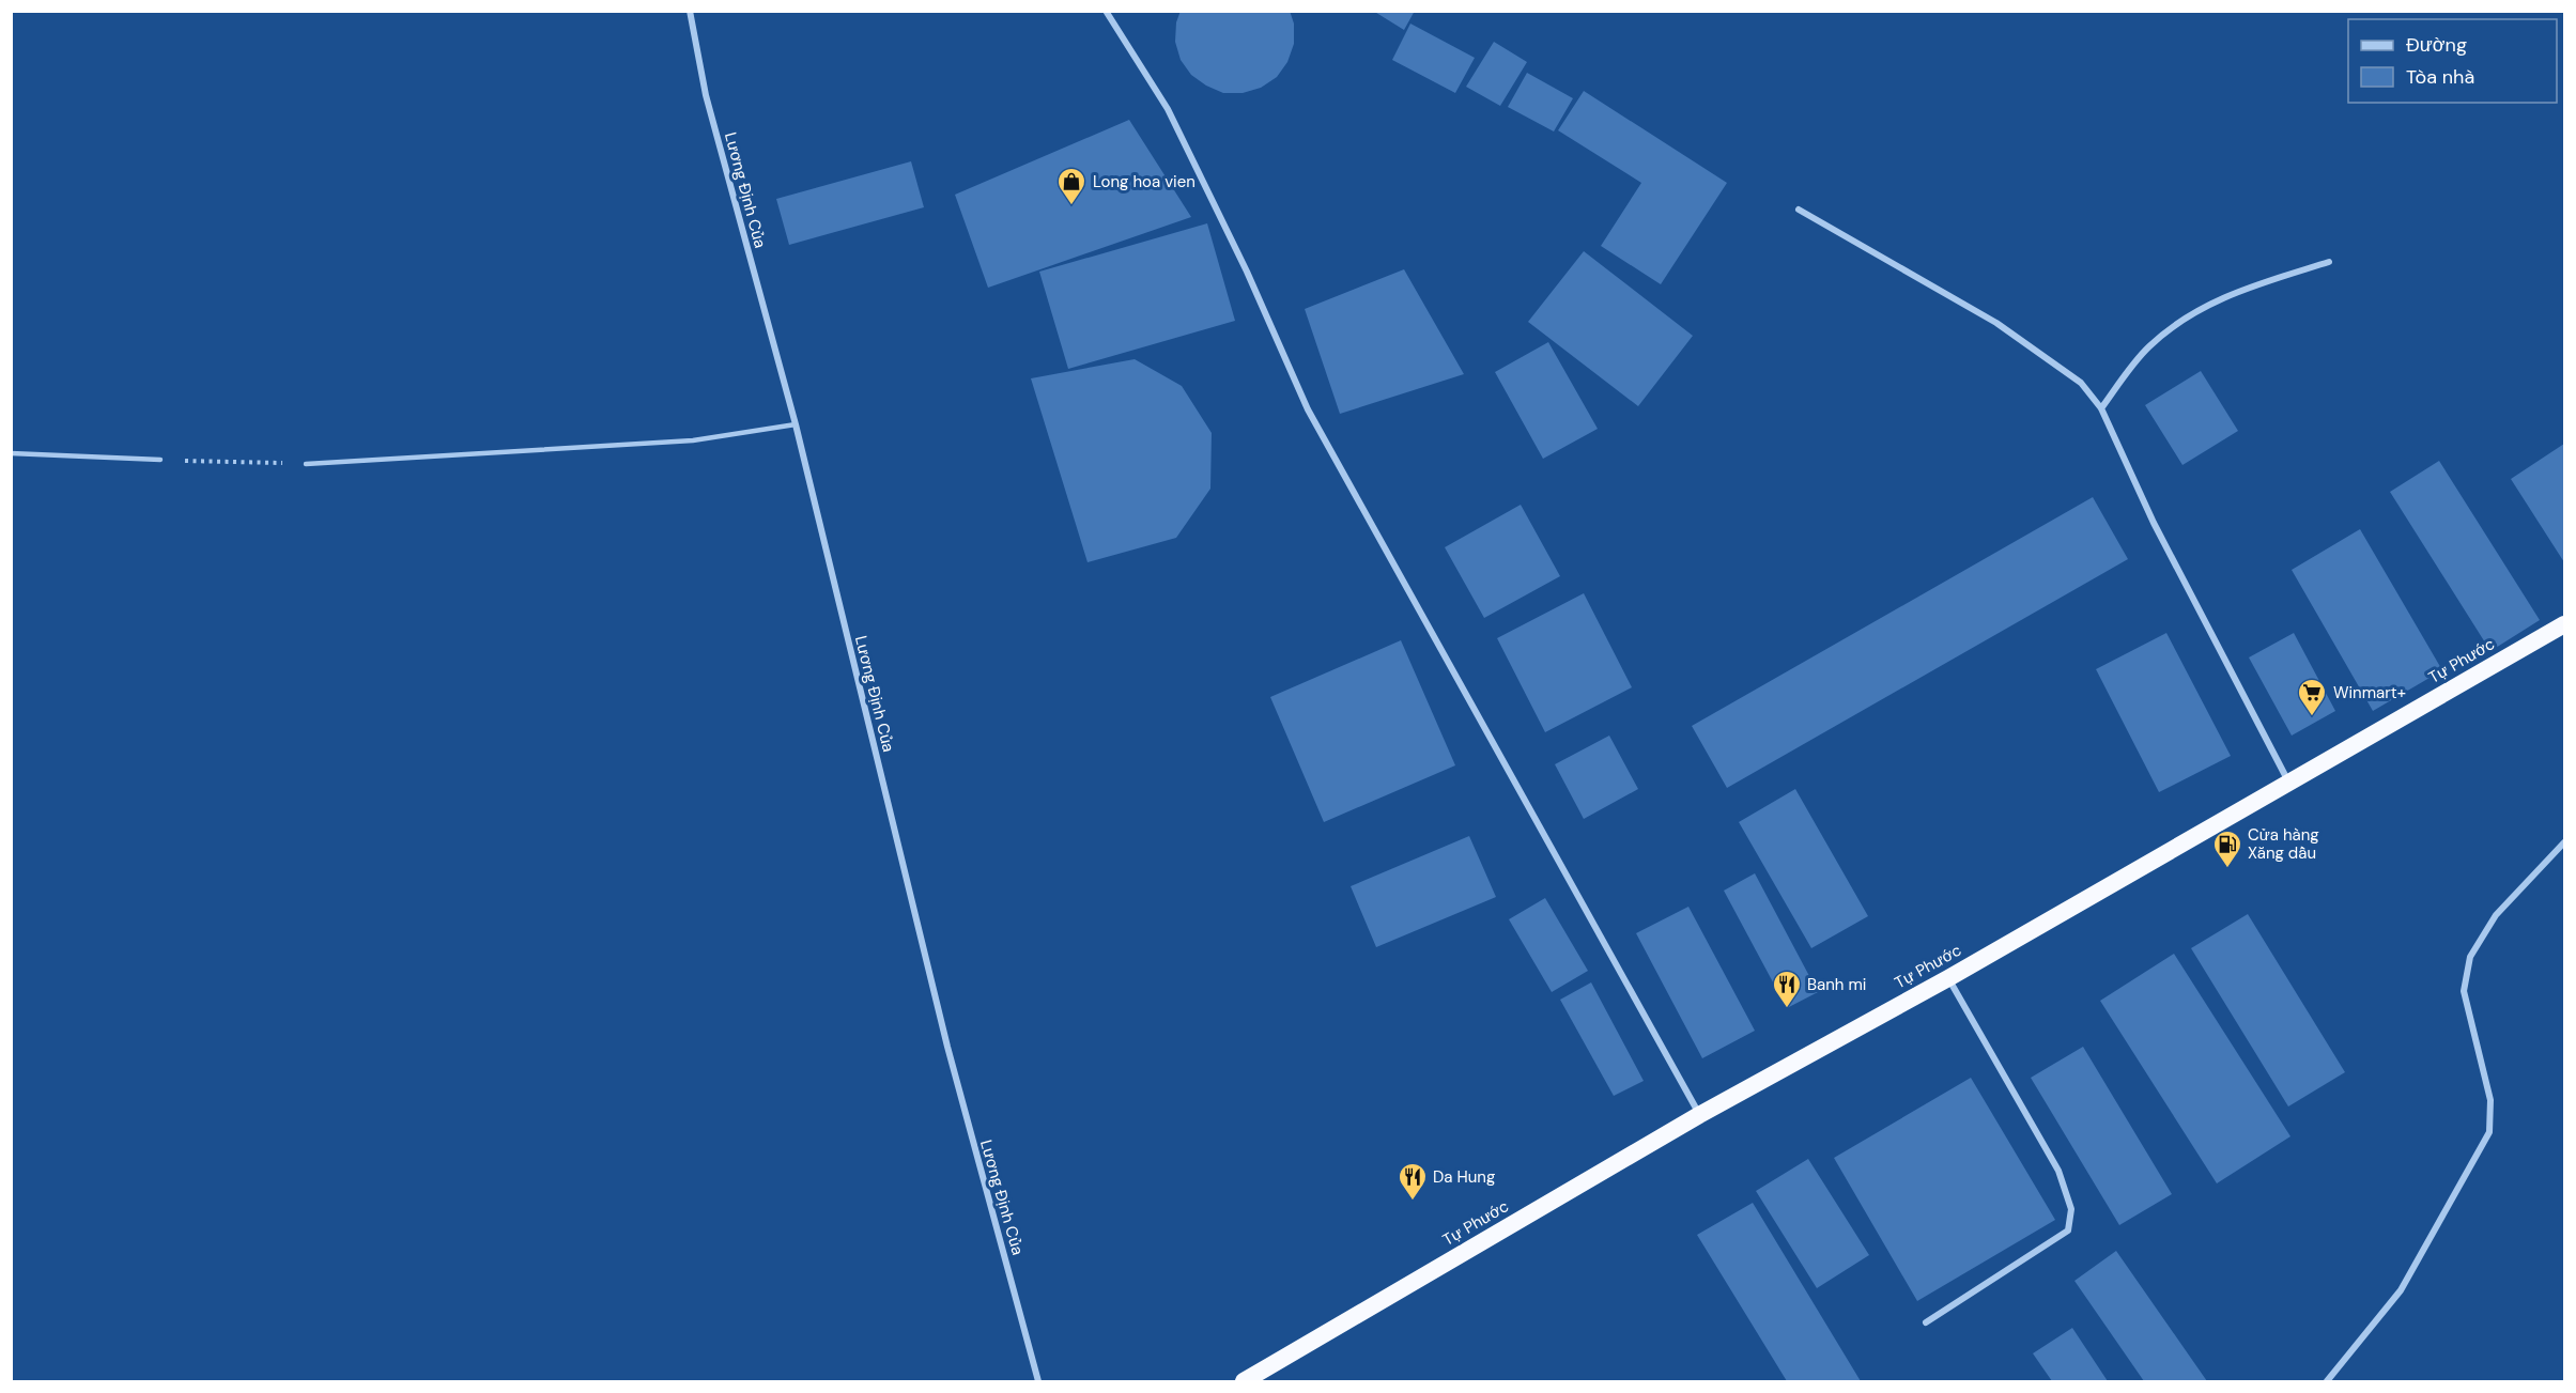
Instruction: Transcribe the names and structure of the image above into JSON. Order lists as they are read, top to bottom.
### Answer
{
  "streets": {
    "highway": ["Tự Phước"],
    "street": ["Lương Định Của"]
  },
  "places": {
    "shop": ["Long hoa vien"],
    "supermarket": ["Winmart+"],
    "fuel station": ["Cửa hàng Xăng dầu"],
    "restaurant": ["Banh mi", "Da Hung"]
  },
  "legend": ["Đường", "Tòa nhà"]
}
